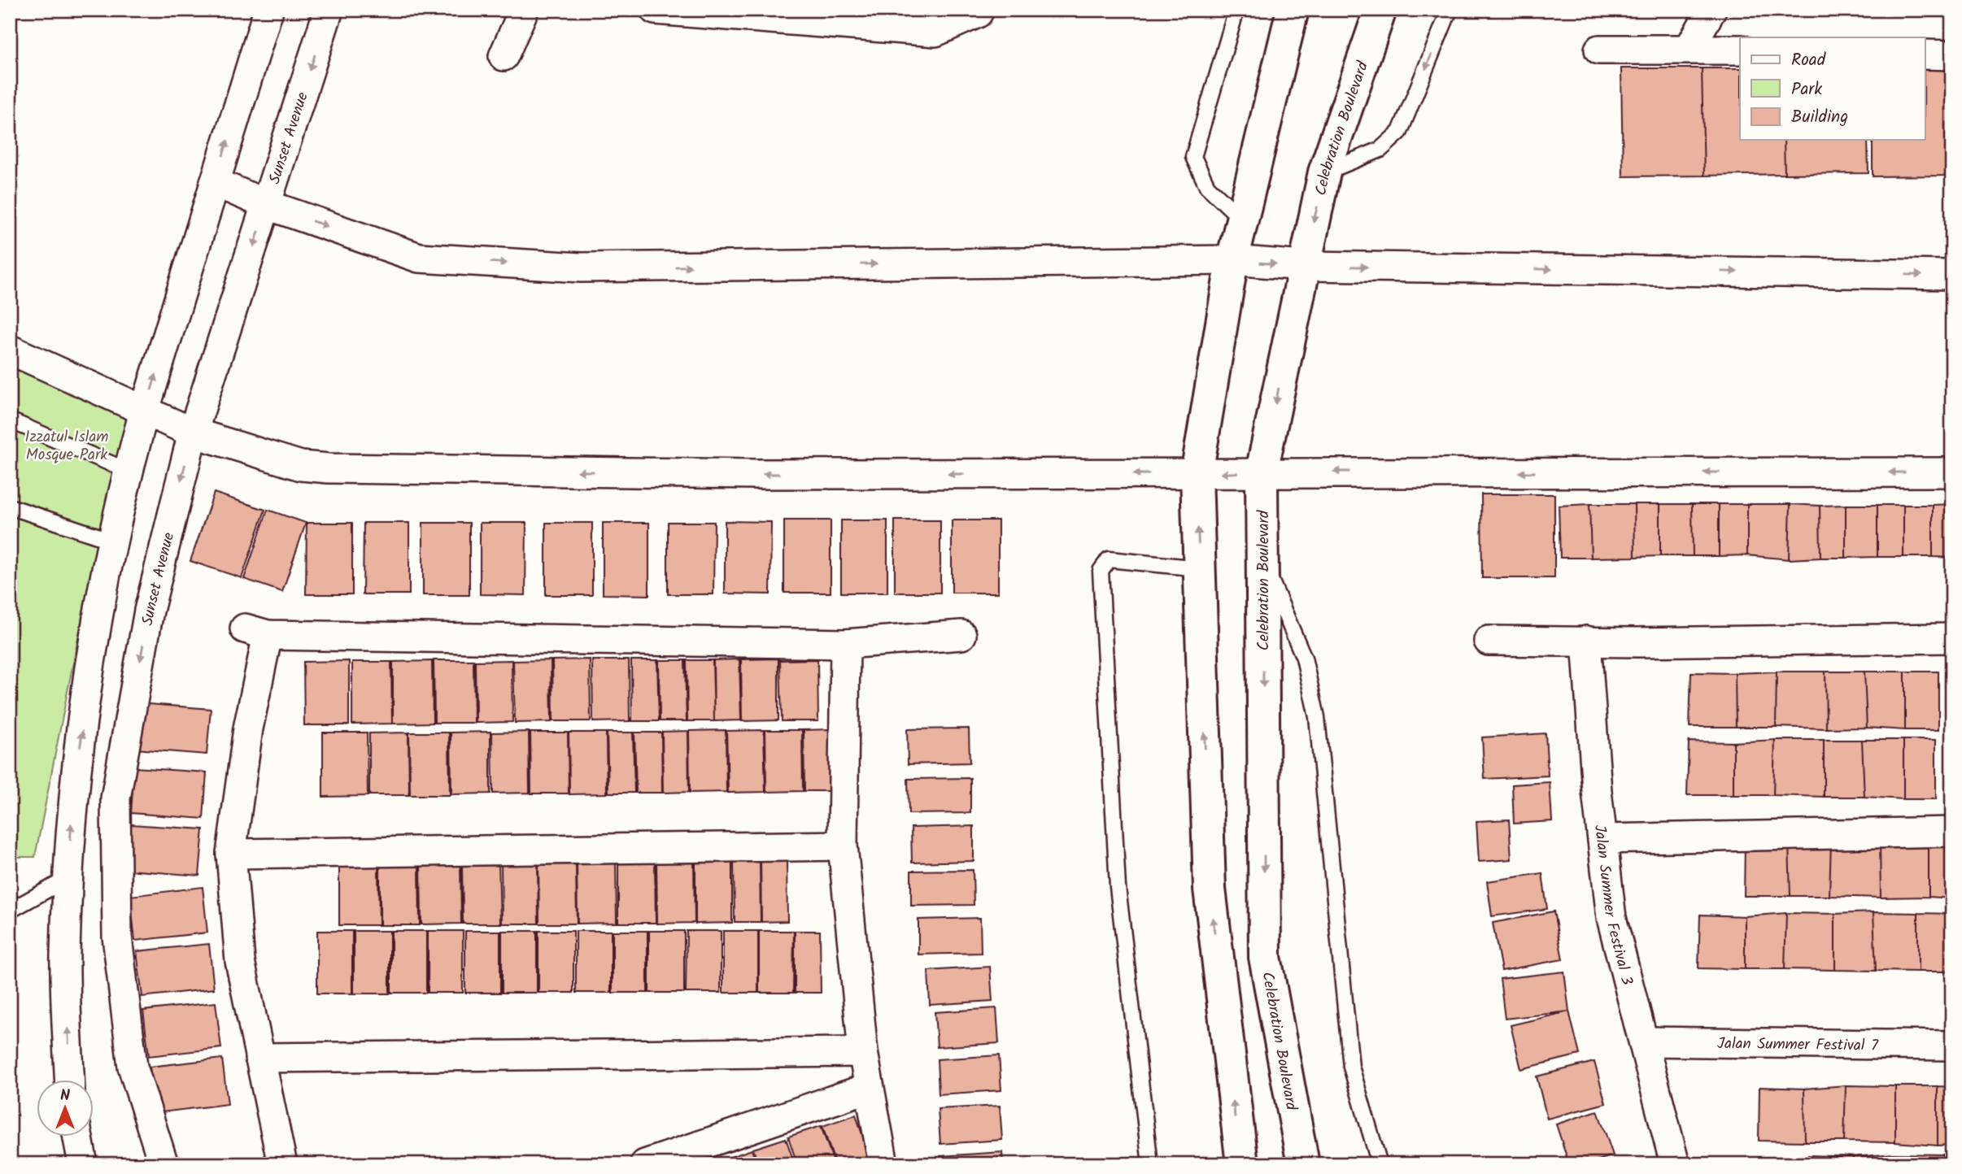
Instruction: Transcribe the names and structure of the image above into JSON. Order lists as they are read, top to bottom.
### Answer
{
  "streets": {
    "street": [
      "Celebration Boulevard",
      "Sunset Avenue",
      "Jalan Summer Festival 3",
      "Jalan Summer Festival 7"
    ]
  },
  "crossings": [
    ["Jalan Summer Festival 3", "Jalan Summer Festival 7"]
  ],
  "parks": ["Izzatul Islam Mosque Park"],
  "legend": ["Road", "Park", "Building"],
  "north": "top"
}
